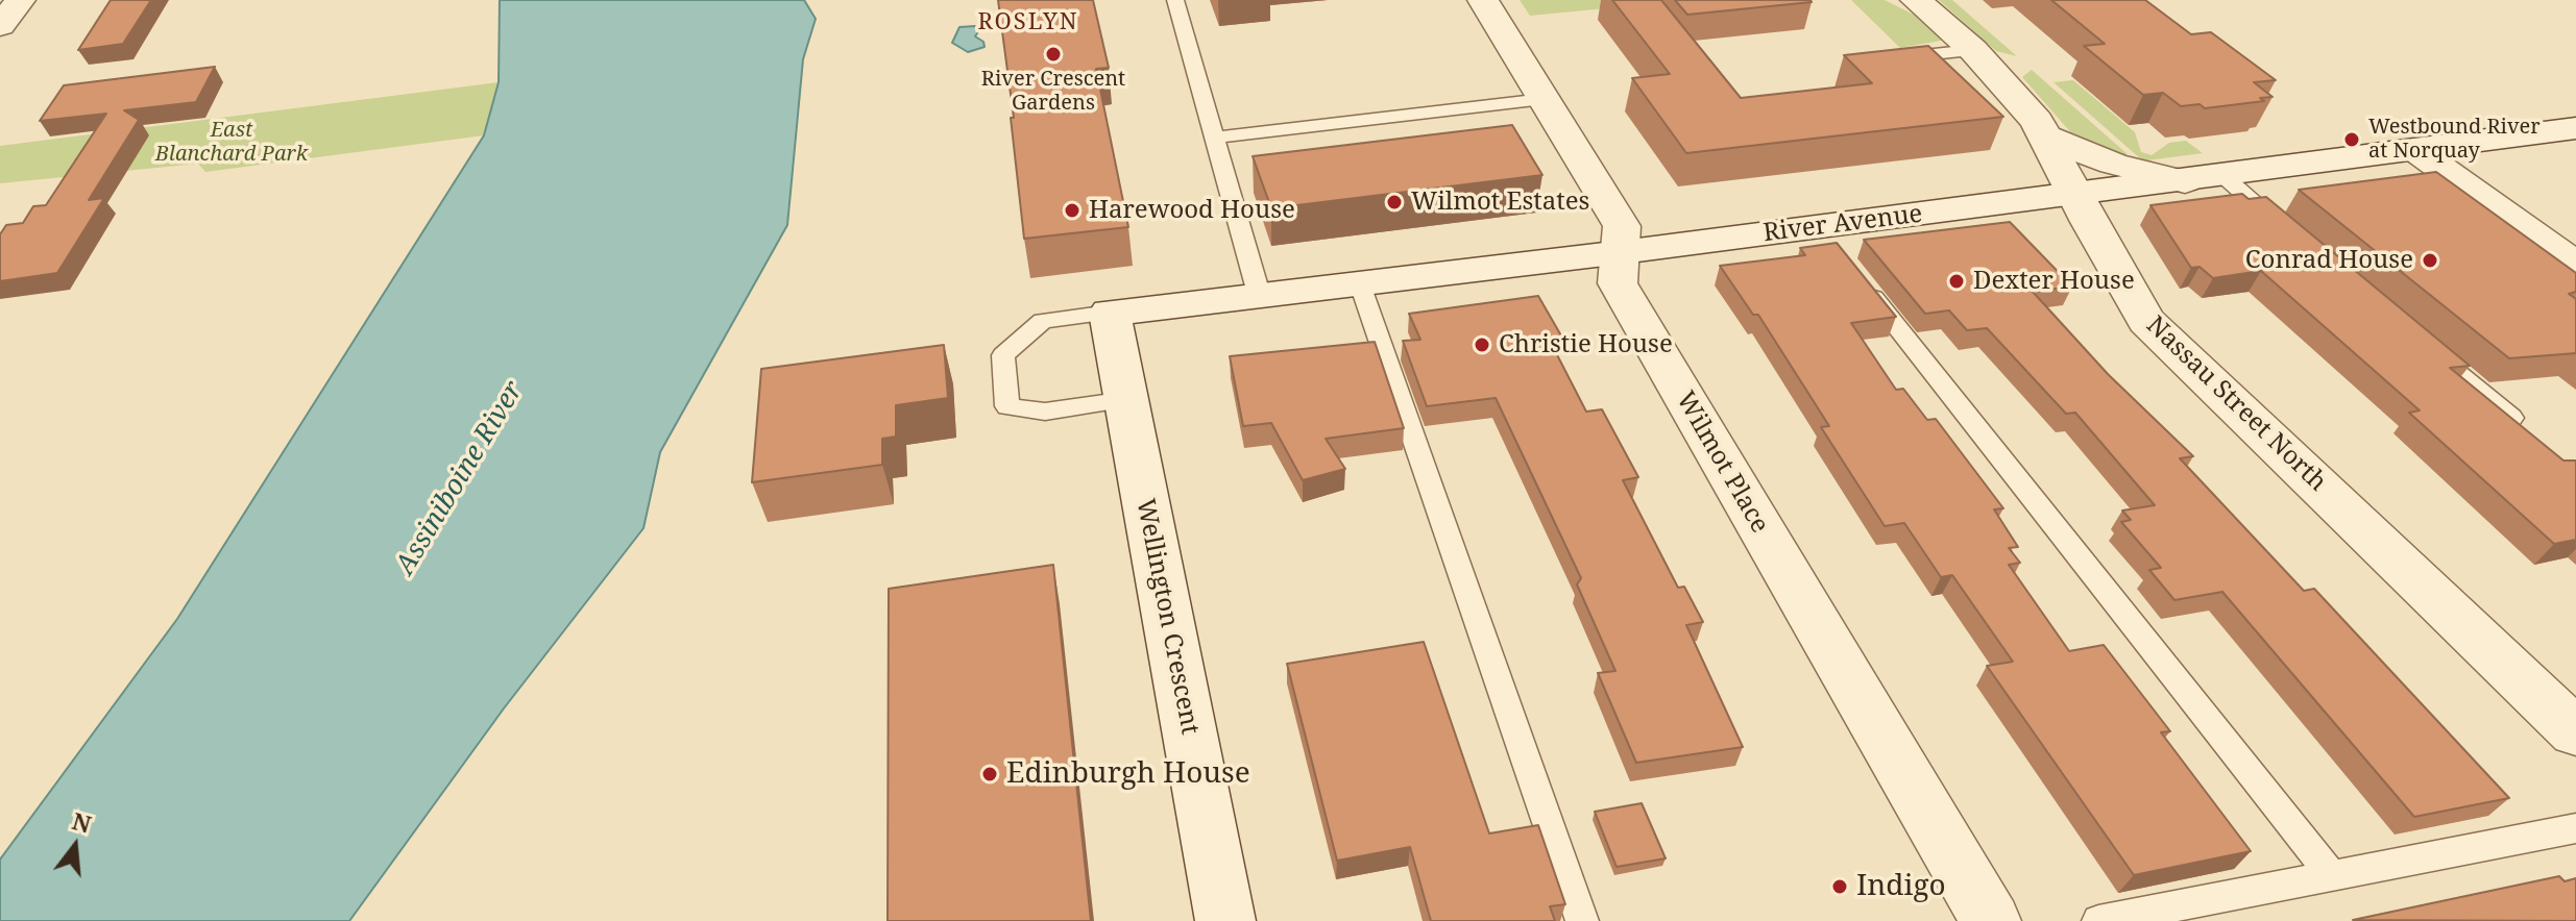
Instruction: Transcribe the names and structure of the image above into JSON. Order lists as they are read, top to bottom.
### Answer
{
  "streets": {
    "street": [
      "River Avenue",
      "Nassau Street North",
      "Wilmot Place",
      "Wellington Crescent"
    ]
  },
  "crossings": [
    ["River Avenue", "Nassau Street North"],
    ["River Avenue", "Wilmot Place"],
    ["River Avenue", "Wellington Crescent"]
  ],
  "districts": ["ROSLYN"],
  "water": ["Assiniboine River"],
  "parks": ["East Blanchard Park"],
  "places": [
    "River Crescent Gardens",
    "Westbound River at Norquay",
    "Wilmot Estates",
    "Harewood House",
    "Conrad House",
    "Dexter House",
    "Christie House",
    "Edinburgh House",
    "Indigo"
  ],
  "north": "top"
}
